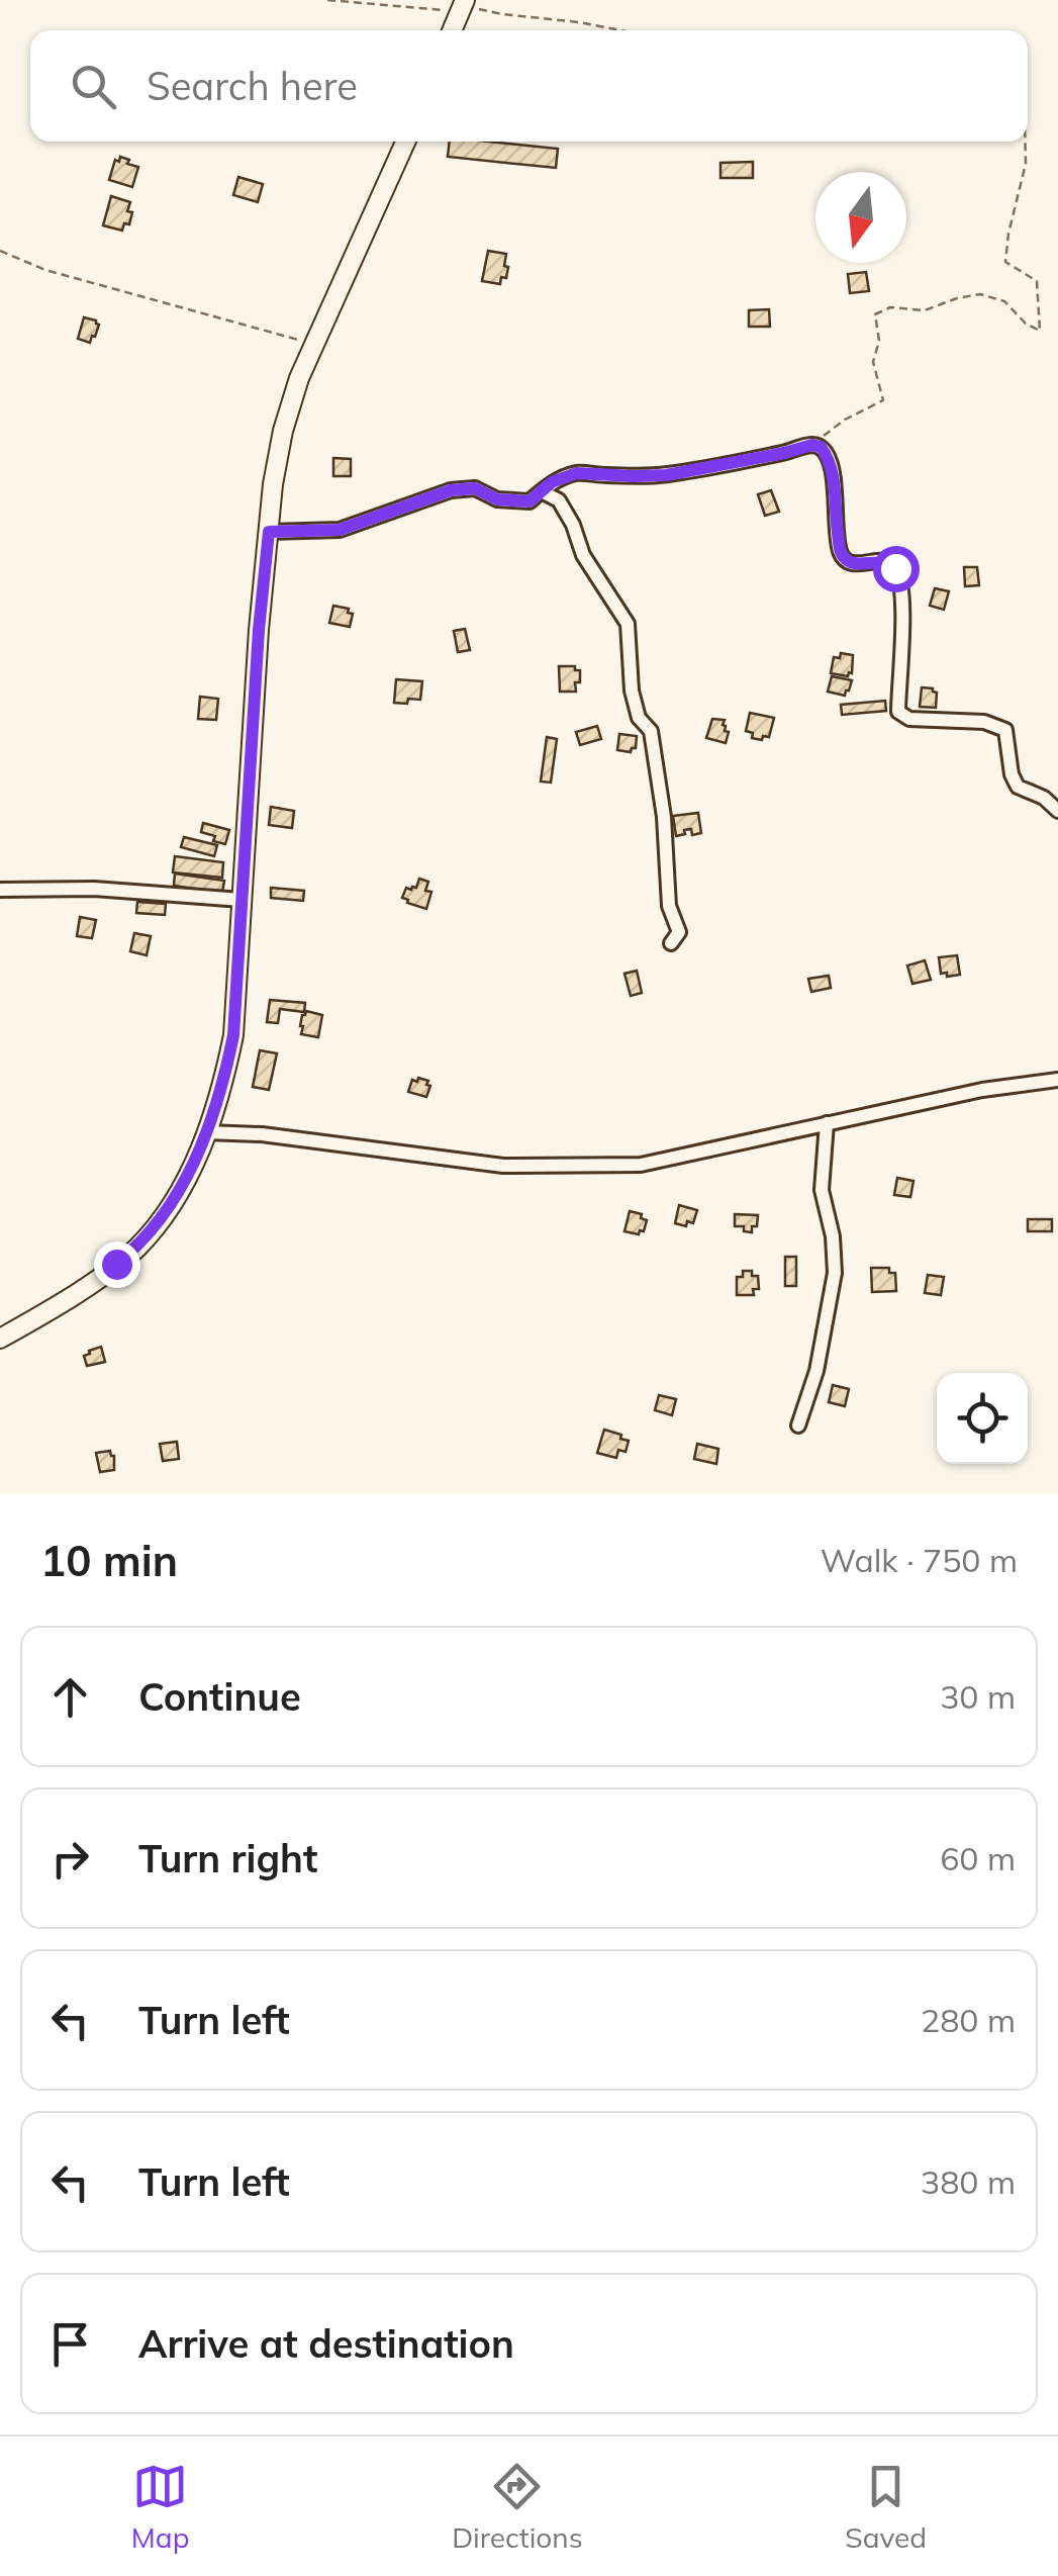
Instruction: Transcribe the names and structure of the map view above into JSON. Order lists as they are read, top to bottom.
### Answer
{
  "north": "bottom",
  "page": {
    "search": "Search here",
    "heading": ["10 min", "Walk · 750 m"],
    "list": [
      ["Continue", "30 m"],
      ["Turn right", "60 m"],
      ["Turn left", "280 m"],
      ["Turn left", "380 m"],
      "Arrive at destination"
    ],
    "nav": ["Map", "Directions", "Saved"]
  }
}
